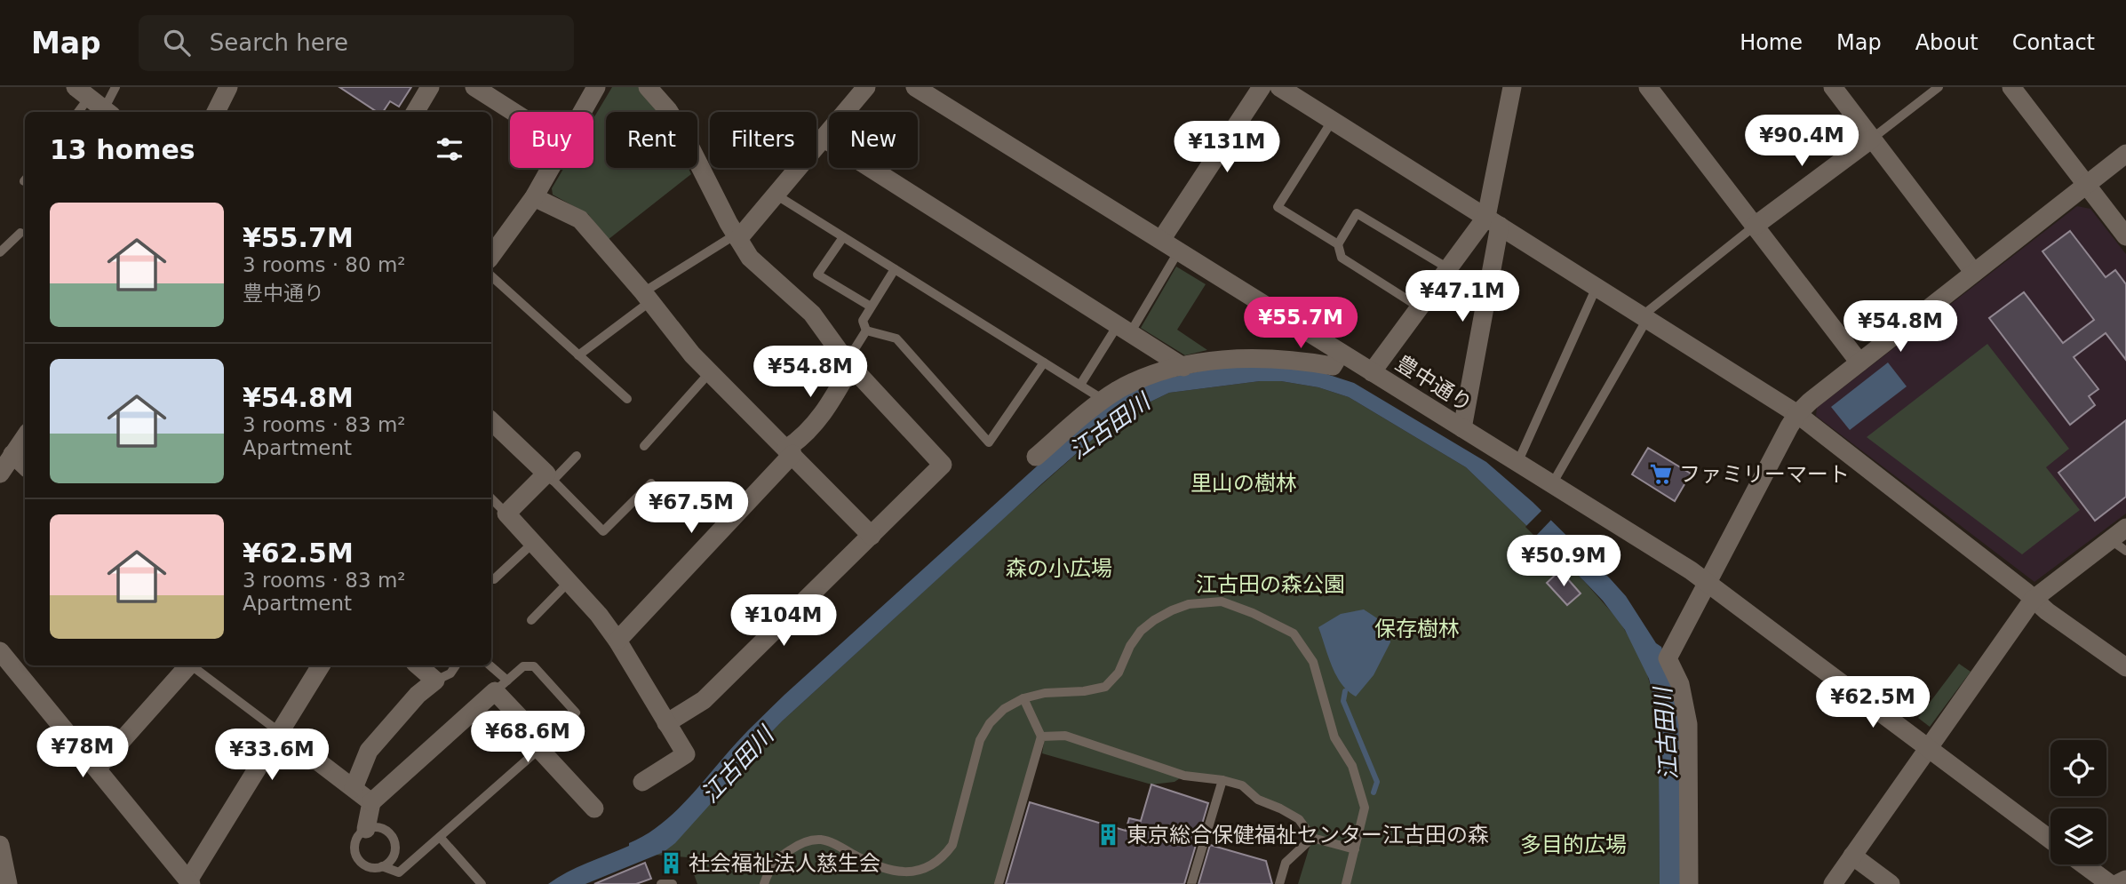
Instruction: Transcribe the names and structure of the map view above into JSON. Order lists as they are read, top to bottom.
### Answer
{
  "streets": {
    "street": ["豊中通り"]
  },
  "water": ["江古田川"],
  "parks": [
    "里山の樹林",
    "森の小広場",
    "江古田の森公園",
    "保存樹林",
    "多目的広場"
  ],
  "places": {
    "supermarket": ["ファミリーマート"],
    "building": ["東京総合保健福祉センター江古田の森", "社会福祉法人慈生会"]
  },
  "page": {
    "header": "Map",
    "search": "Search here",
    "nav": [
      "Home",
      "Map",
      "About",
      "Contact"
    ],
    "chip": [
      "Buy",
      "Rent",
      "Filters",
      "New"
    ],
    "heading": "13 homes",
    "price": [
      "¥90.4M",
      "¥131M",
      "¥47.1M",
      "¥55.7M",
      "¥54.8M",
      "¥54.8M",
      "¥67.5M",
      "¥50.9M",
      "¥104M",
      "¥62.5M",
      "¥68.6M",
      "¥78M",
      "¥33.6M"
    ],
    "list": [
      {
        "name": "¥55.7M",
        "note": "3 rooms · 80 m² · 豊中通り"
      },
      {
        "name": "¥54.8M",
        "note": "3 rooms · 83 m² · Apartment"
      },
      {
        "name": "¥62.5M",
        "note": "3 rooms · 83 m² · Apartment"
      }
    ]
  }
}
